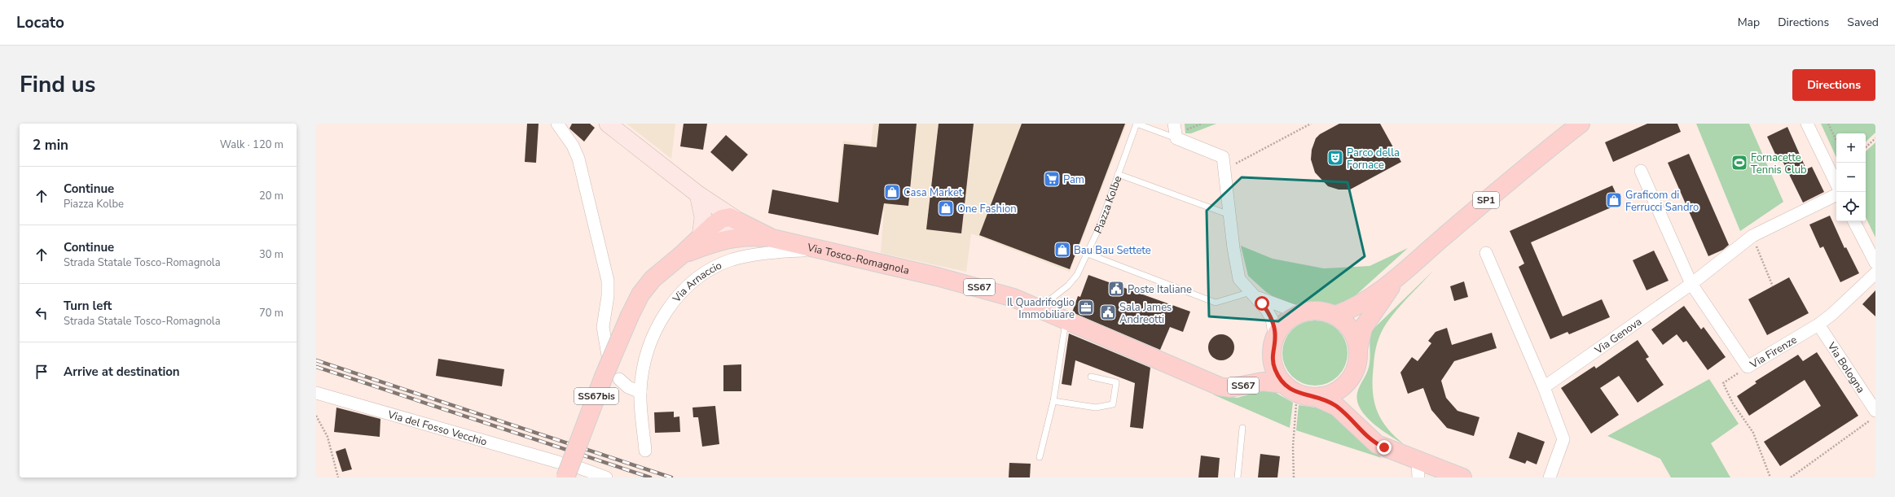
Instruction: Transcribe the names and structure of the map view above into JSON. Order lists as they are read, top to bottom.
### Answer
{
  "streets": {
    "main road": [
      "SP1",
      "Via Tosco-Romagnola",
      "SS67",
      "SS67bis"
    ],
    "street": [
      "Piazza Kolbe",
      "Via Arnaccio",
      "Via Genova",
      "Via Firenze",
      "Via Bologna",
      "Via del Fosso Vecchio"
    ]
  },
  "crossings": [
    ["SP1", "Piazza Kolbe"],
    ["SP1", "SS67"],
    ["Piazza Kolbe", "Via Tosco-Romagnola"],
    ["Piazza Kolbe", "SS67"],
    ["Via Tosco-Romagnola", "Via Arnaccio"],
    ["Via Tosco-Romagnola", "SS67"],
    ["Via Tosco-Romagnola", "SS67bis"],
    ["Via Genova", "Via Firenze"],
    ["Via Firenze", "Via Bologna"],
    ["SS67bis", "Via del Fosso Vecchio"]
  ],
  "places": {
    "theatre": ["Parco della Fornace"],
    "sports": ["Fornacette Tennis Club"],
    "supermarket": ["Pam"],
    "shop": [
      "Casa Market",
      "Graficom di Ferrucci Sandro",
      "One Fashion",
      "Bau Bau Settete"
    ],
    "public building": ["Poste Italiane", "Sala James Andreotti"],
    "office": ["Il Quadrifoglio Immobiliare"]
  },
  "page": {
    "header": "Locato",
    "nav": ["Map", "Directions", "Saved"],
    "title": "Find us",
    "buttons": "Directions",
    "heading": ["2 min", "Walk · 120 m"],
    "map_buttons": ["+", "−"],
    "list": [
      ["Continue", "Piazza Kolbe", "20 m"],
      ["Continue", "Strada Statale Tosco-Romagnola", "30 m"],
      ["Turn left", "Strada Statale Tosco-Romagnola", "70 m"],
      "Arrive at destination"
    ]
  }
}
